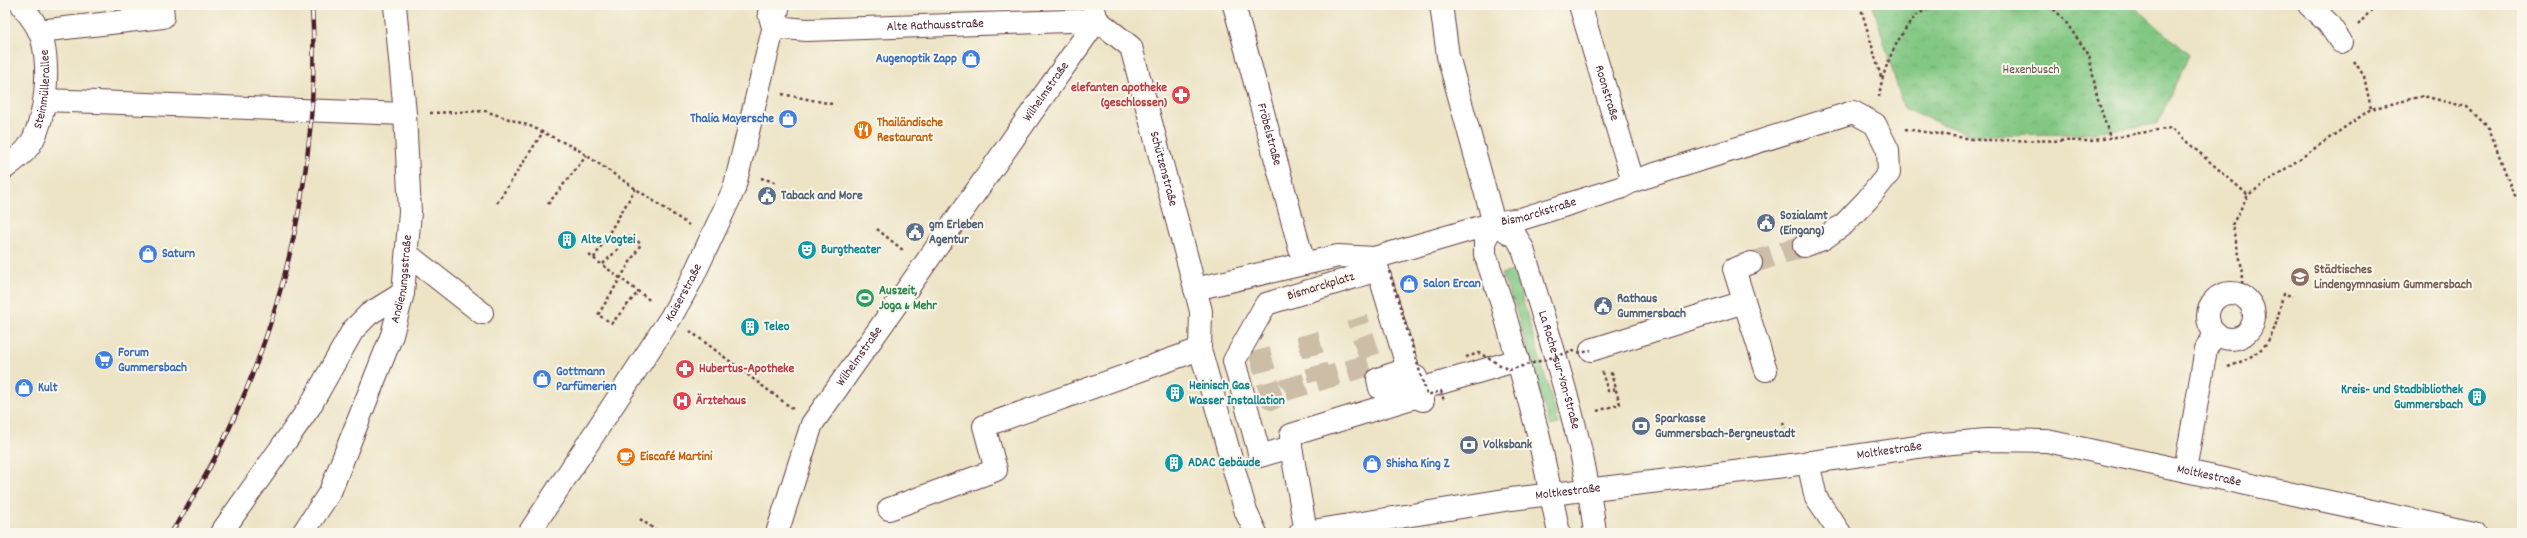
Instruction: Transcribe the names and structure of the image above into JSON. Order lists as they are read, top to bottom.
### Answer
{
  "streets": {
    "street": [
      "Alte Rathausstraße",
      "Steinmüllerallee",
      "Wilhelmstraße",
      "Roonstraße",
      "Fröbelstraße",
      "Schützenstraße",
      "Bismarckstraße",
      "Andienungsstraße",
      "Bismarckplatz",
      "Kaiserstraße",
      "La Roche-sur-Yon-Straße",
      "Moltkestraße"
    ]
  },
  "crossings": [
    ["Alte Rathausstraße", "Wilhelmstraße"],
    ["Alte Rathausstraße", "Schützenstraße"],
    ["Alte Rathausstraße", "Kaiserstraße"],
    ["Wilhelmstraße", "Schützenstraße"],
    ["Roonstraße", "Bismarckstraße"],
    ["Fröbelstraße", "Bismarckstraße"],
    ["Schützenstraße", "Bismarckstraße"],
    ["Bismarckstraße", "La Roche-sur-Yon-Straße"],
    ["La Roche-sur-Yon-Straße", "Moltkestraße"]
  ],
  "parks": ["Hexenbusch"],
  "places": {
    "shop": [
      "Augenoptik Zapp",
      "Thalia Mayersche",
      "Saturn",
      "Salon Ercan",
      "Gottmann Parfümerien",
      "Kult",
      "Shisha King Z"
    ],
    "pharmacy": ["elefanten apotheke (geschlossen)", "Hubertus-Apotheke"],
    "restaurant": ["Thailändische Restaurant"],
    "public building": [
      "Taback and More",
      "Sozialamt (Eingang)",
      "gm Erleben Agentur",
      "Rathaus Gummersbach"
    ],
    "building": [
      "Alte Vogtei",
      "Teleo",
      "Heinisch Gas Wasser Installation",
      "Kreis- und Stadbibliothek Gummersbach",
      "ADAC Gebäude"
    ],
    "theatre": ["Burgtheater"],
    "school or university": ["Städtisches Lindengymnasium Gummersbach"],
    "sports": ["Auszeit, Joga & Mehr"],
    "supermarket": ["Forum Gummersbach"],
    "hospital": ["Ärztehaus"],
    "bank": ["Sparkasse Gummersbach-Bergneustadt", "Volksbank"],
    "cafe": ["Eiscafé Martini"]
  }
}
